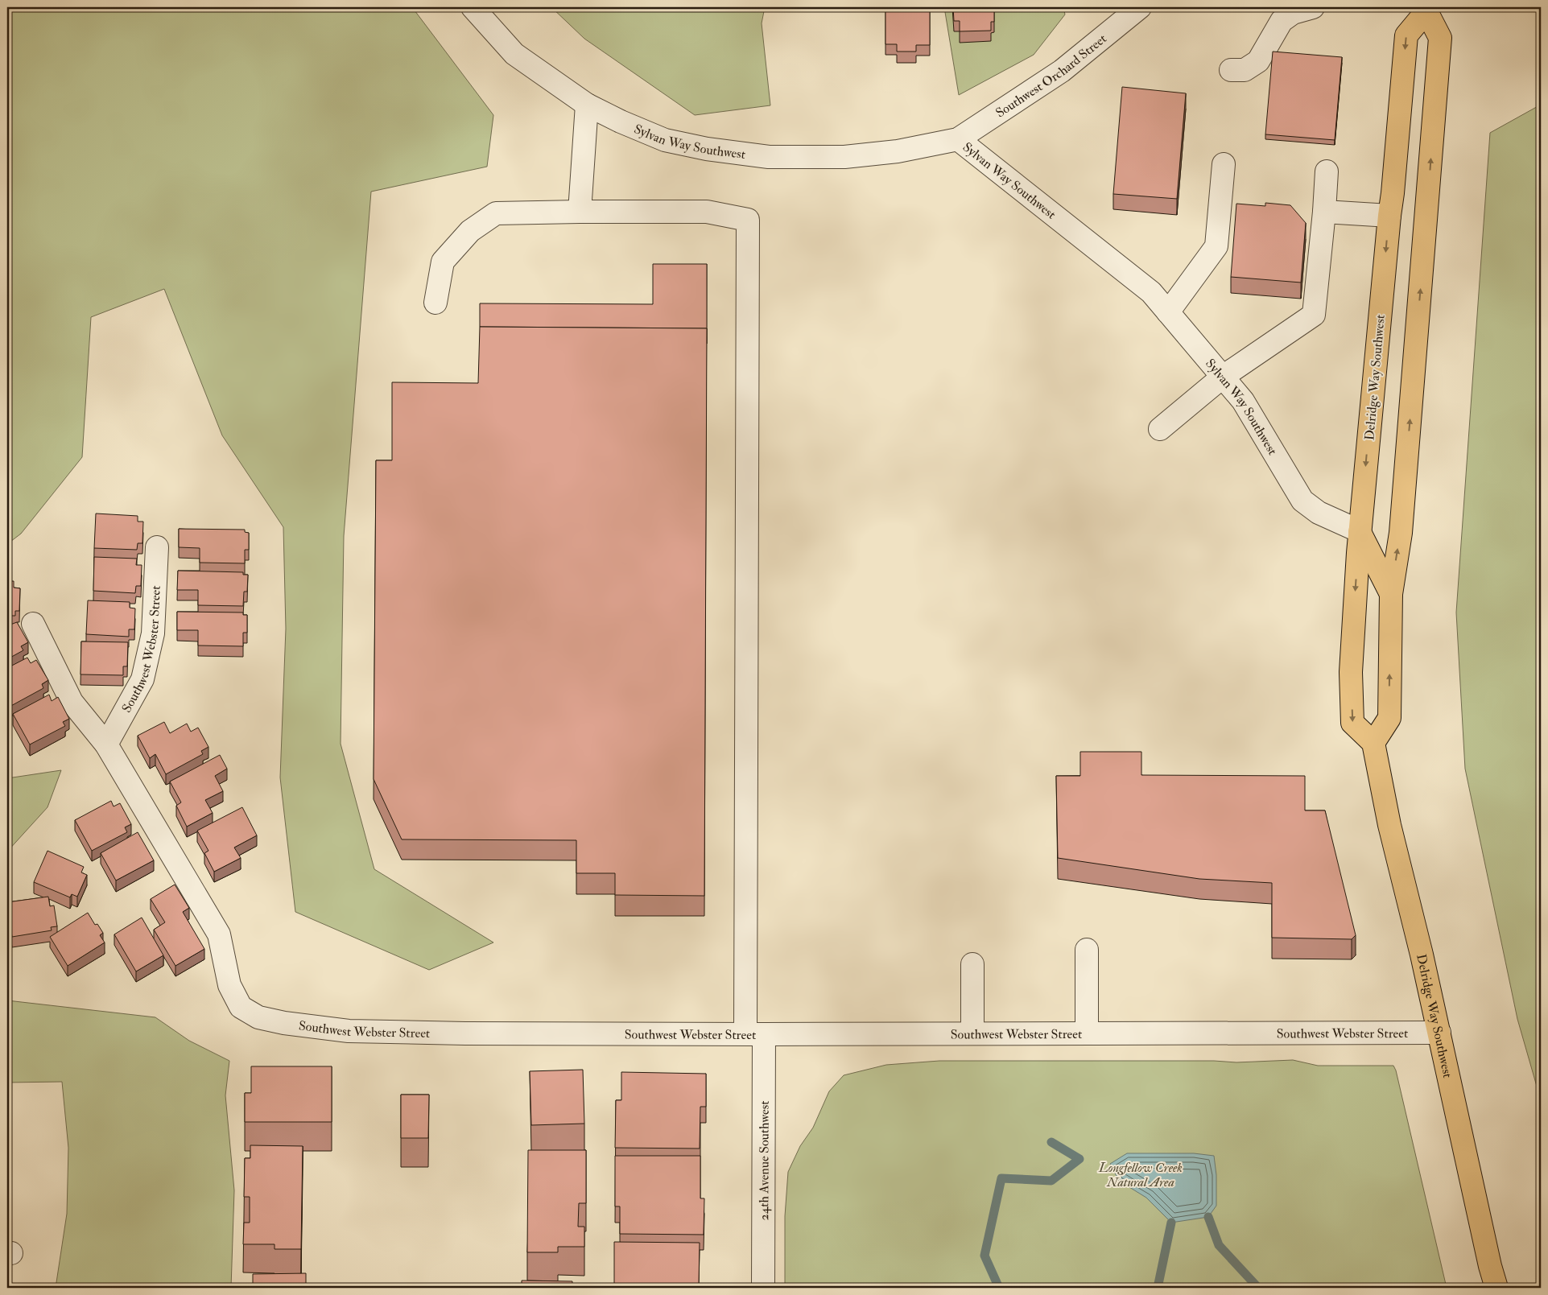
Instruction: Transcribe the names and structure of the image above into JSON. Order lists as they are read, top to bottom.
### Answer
{
  "streets": {
    "main road": ["Delridge Way Southwest"],
    "street": [
      "Southwest Orchard Street",
      "Sylvan Way Southwest",
      "Southwest Webster Street",
      "24th Avenue Southwest"
    ]
  },
  "crossings": [
    ["Southwest Orchard Street", "Sylvan Way Southwest"],
    ["Sylvan Way Southwest", "Delridge Way Southwest"],
    ["Delridge Way Southwest", "Southwest Webster Street"],
    ["Southwest Webster Street", "24th Avenue Southwest"]
  ],
  "parks": ["Longfellow Creek Natural Area"]
}
